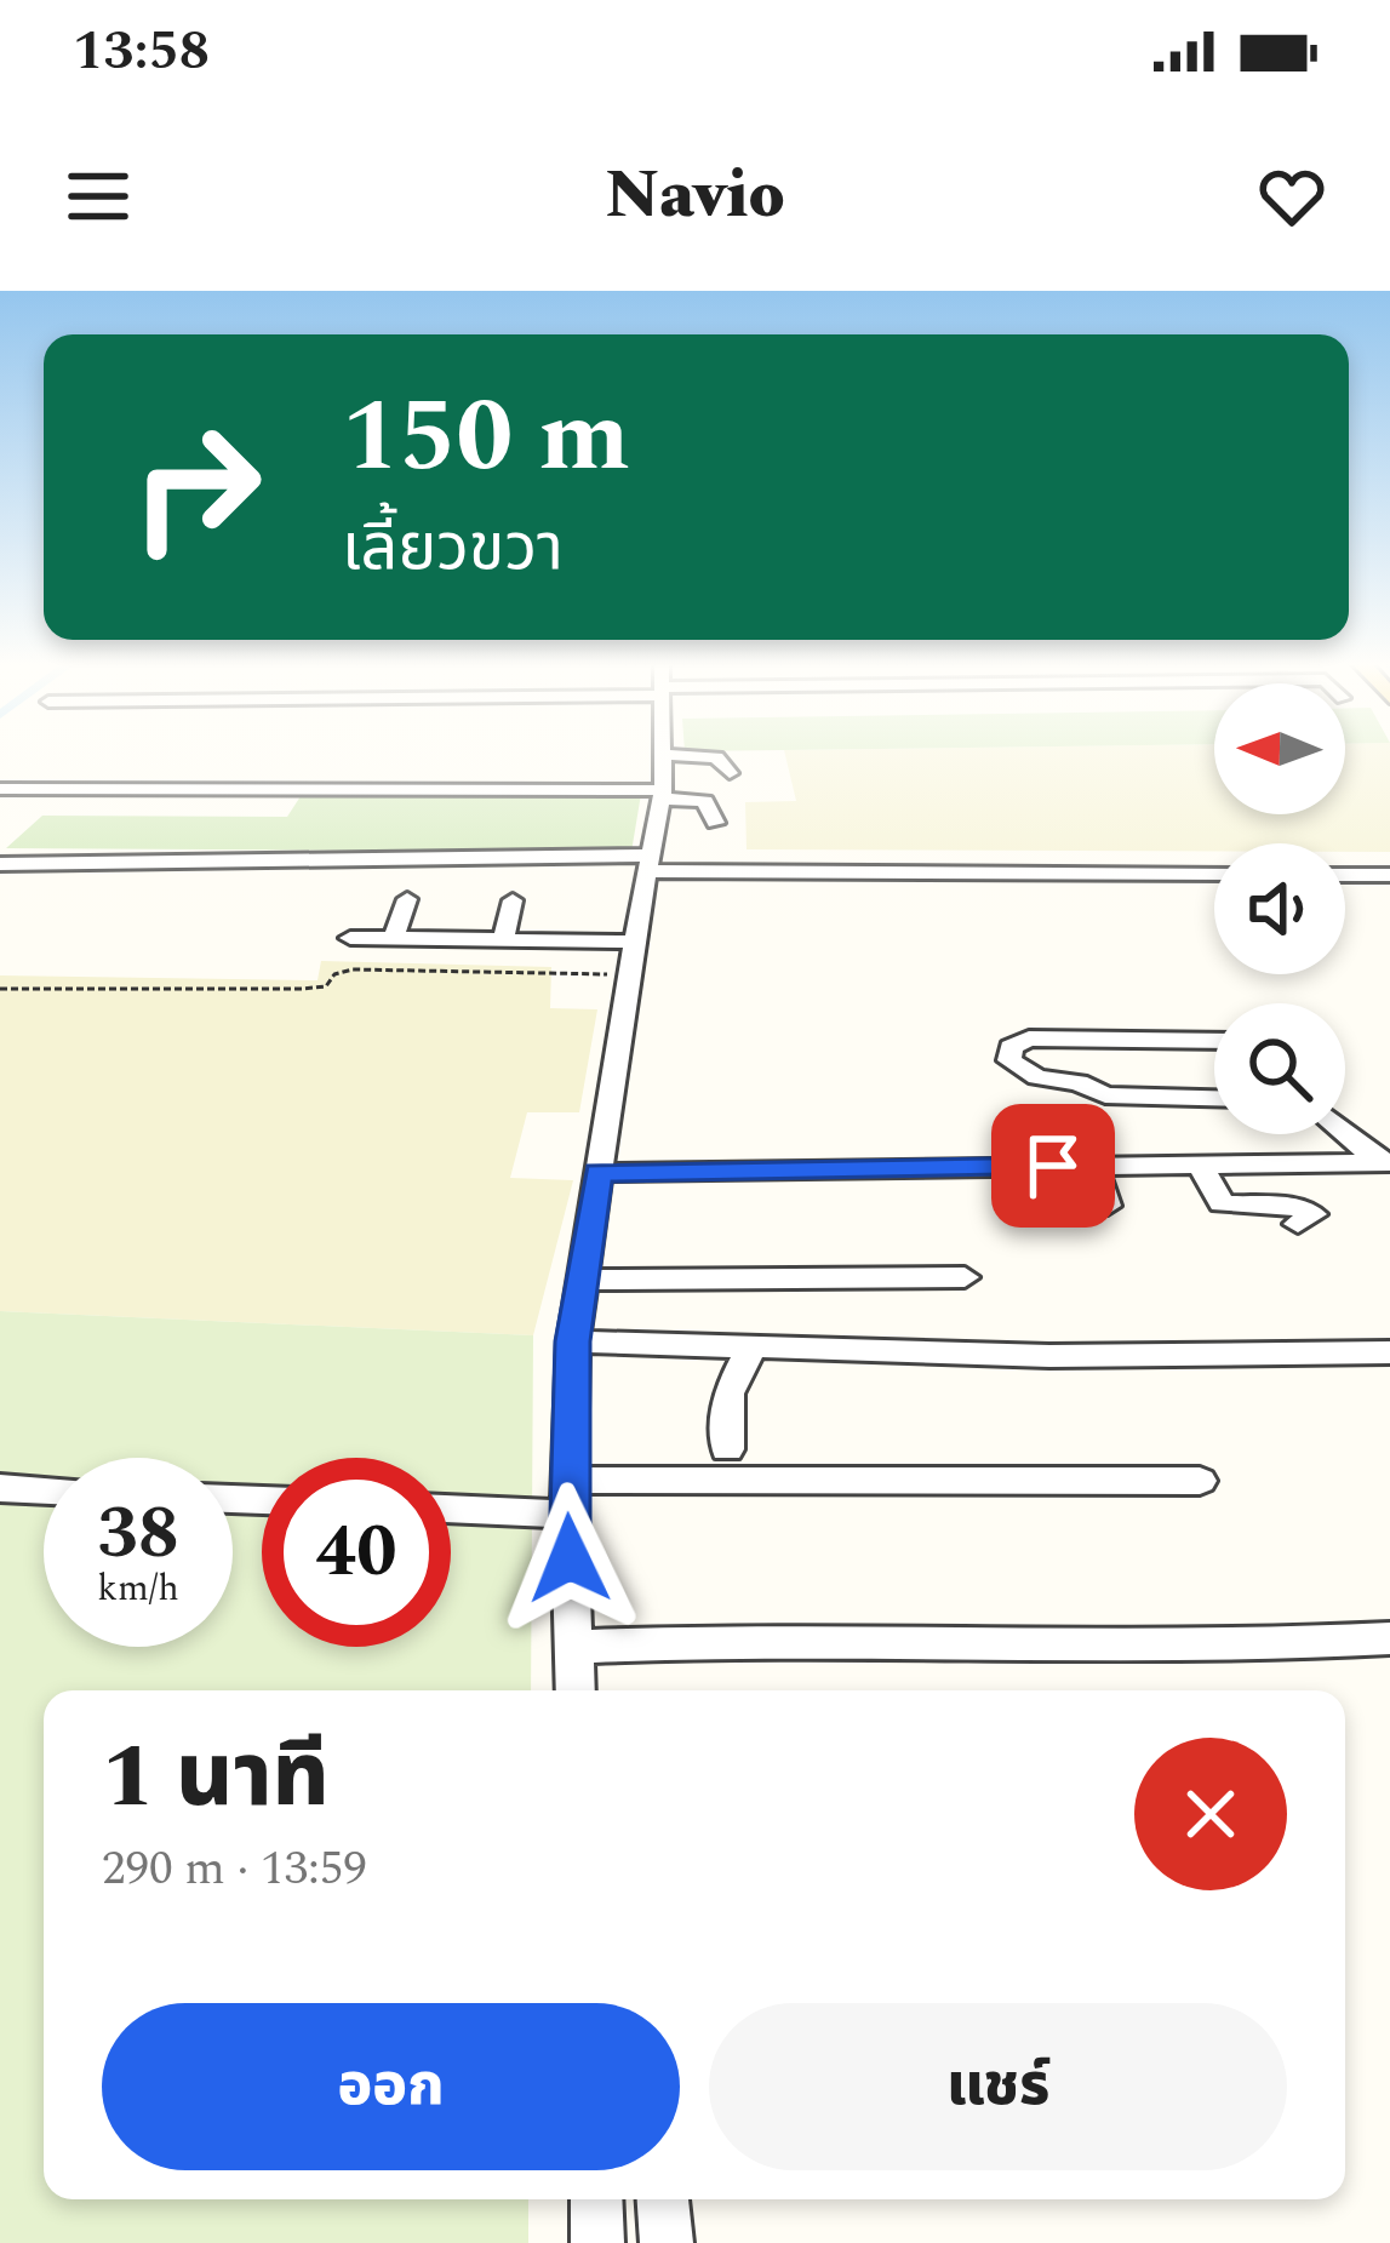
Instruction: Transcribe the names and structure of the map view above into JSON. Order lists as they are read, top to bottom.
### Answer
{
  "north": "left",
  "page": {
    "status": "13:58",
    "header": "Navio",
    "turn": ["150 m", "เลี้ยวขวา"],
    "speed": "38 km/h",
    "limit": "40",
    "heading": ["1 นาที", "290 m · 13:59"],
    "buttons": ["ออก", "แชร์"]
  }
}
